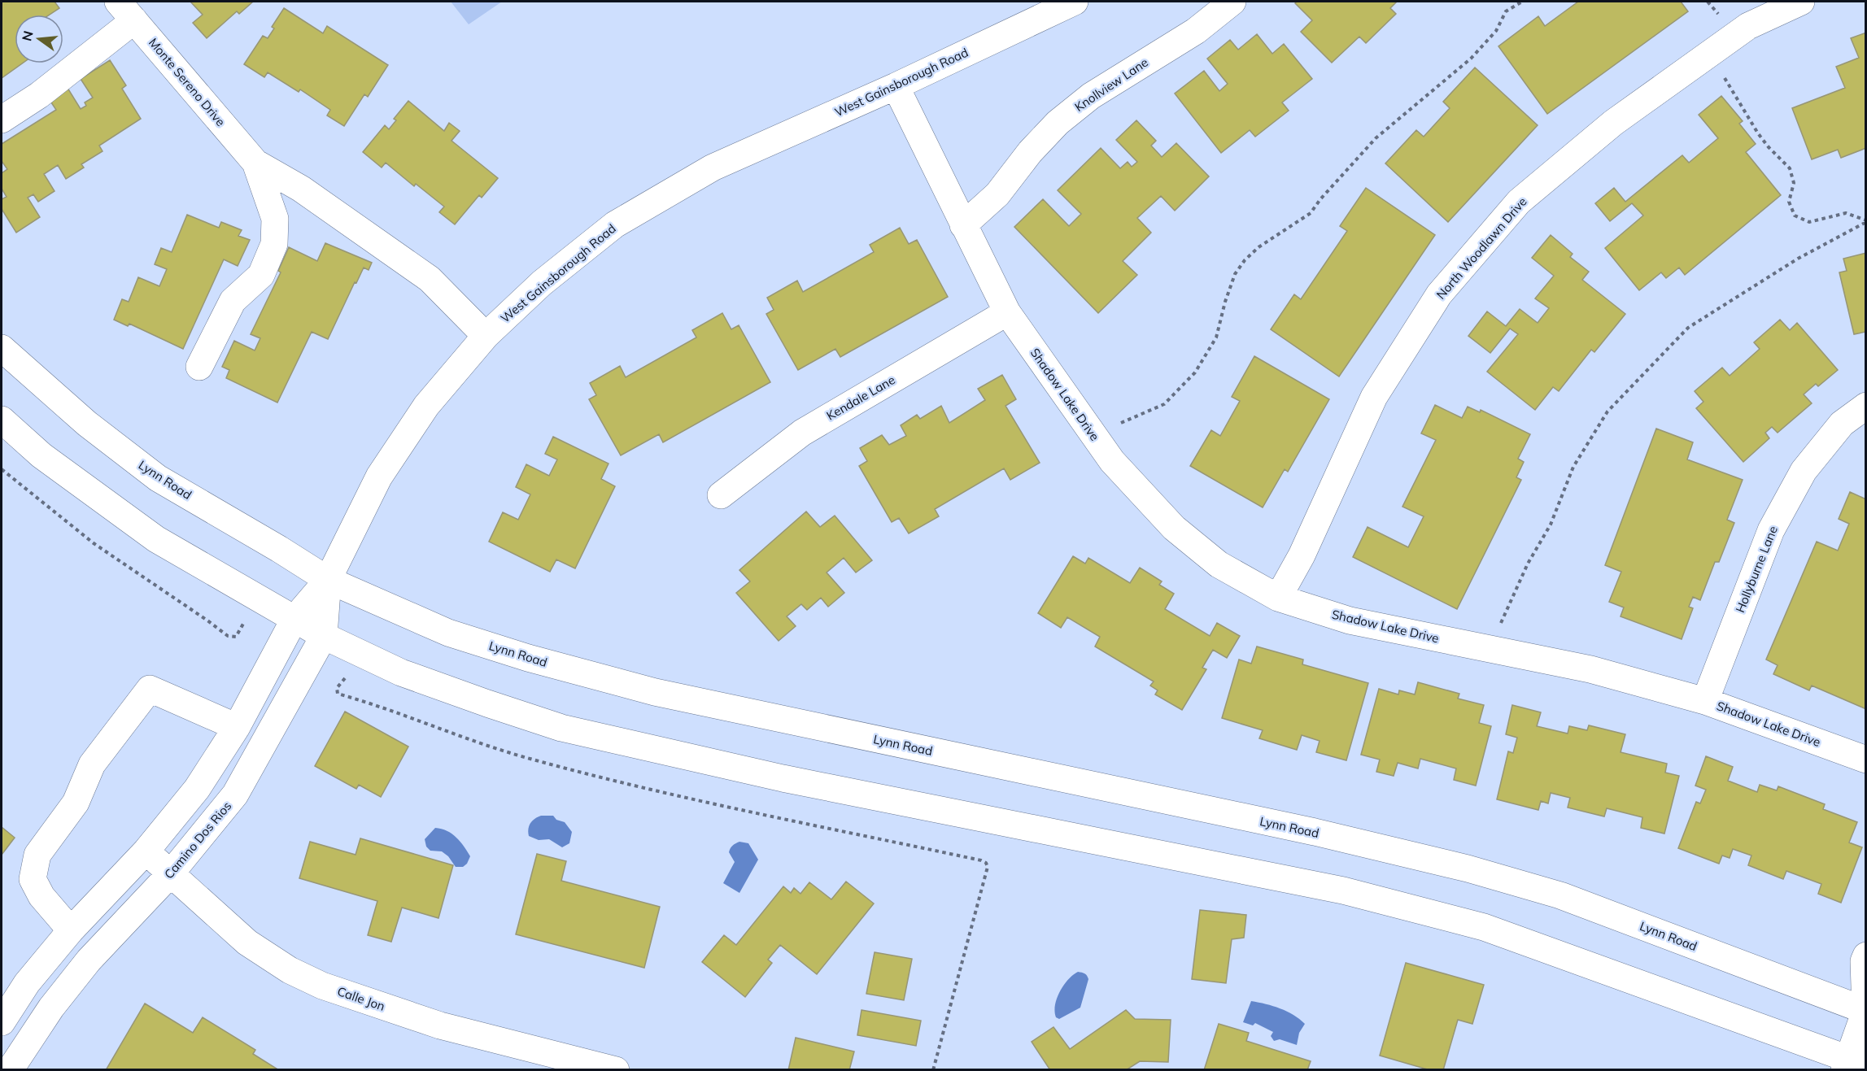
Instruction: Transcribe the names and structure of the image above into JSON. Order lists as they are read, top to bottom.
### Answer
{
  "streets": {
    "street": [
      "Monte Sereno Drive",
      "West Gainsborough Road",
      "Knollview Lane",
      "North Woodlawn Drive",
      "Shadow Lake Drive",
      "Kendale Lane",
      "Lynn Road",
      "Hollyburne Lane",
      "Camino Dos Rios",
      "Calle Jon"
    ]
  },
  "crossings": [
    ["West Gainsborough Road", "Shadow Lake Drive"],
    ["West Gainsborough Road", "Lynn Road"],
    ["West Gainsborough Road", "Camino Dos Rios"],
    ["Knollview Lane", "Shadow Lake Drive"],
    ["North Woodlawn Drive", "Shadow Lake Drive"],
    ["Shadow Lake Drive", "Kendale Lane"],
    ["Shadow Lake Drive", "Hollyburne Lane"],
    ["Lynn Road", "Camino Dos Rios"],
    ["Camino Dos Rios", "Calle Jon"]
  ],
  "north": "left"
}
